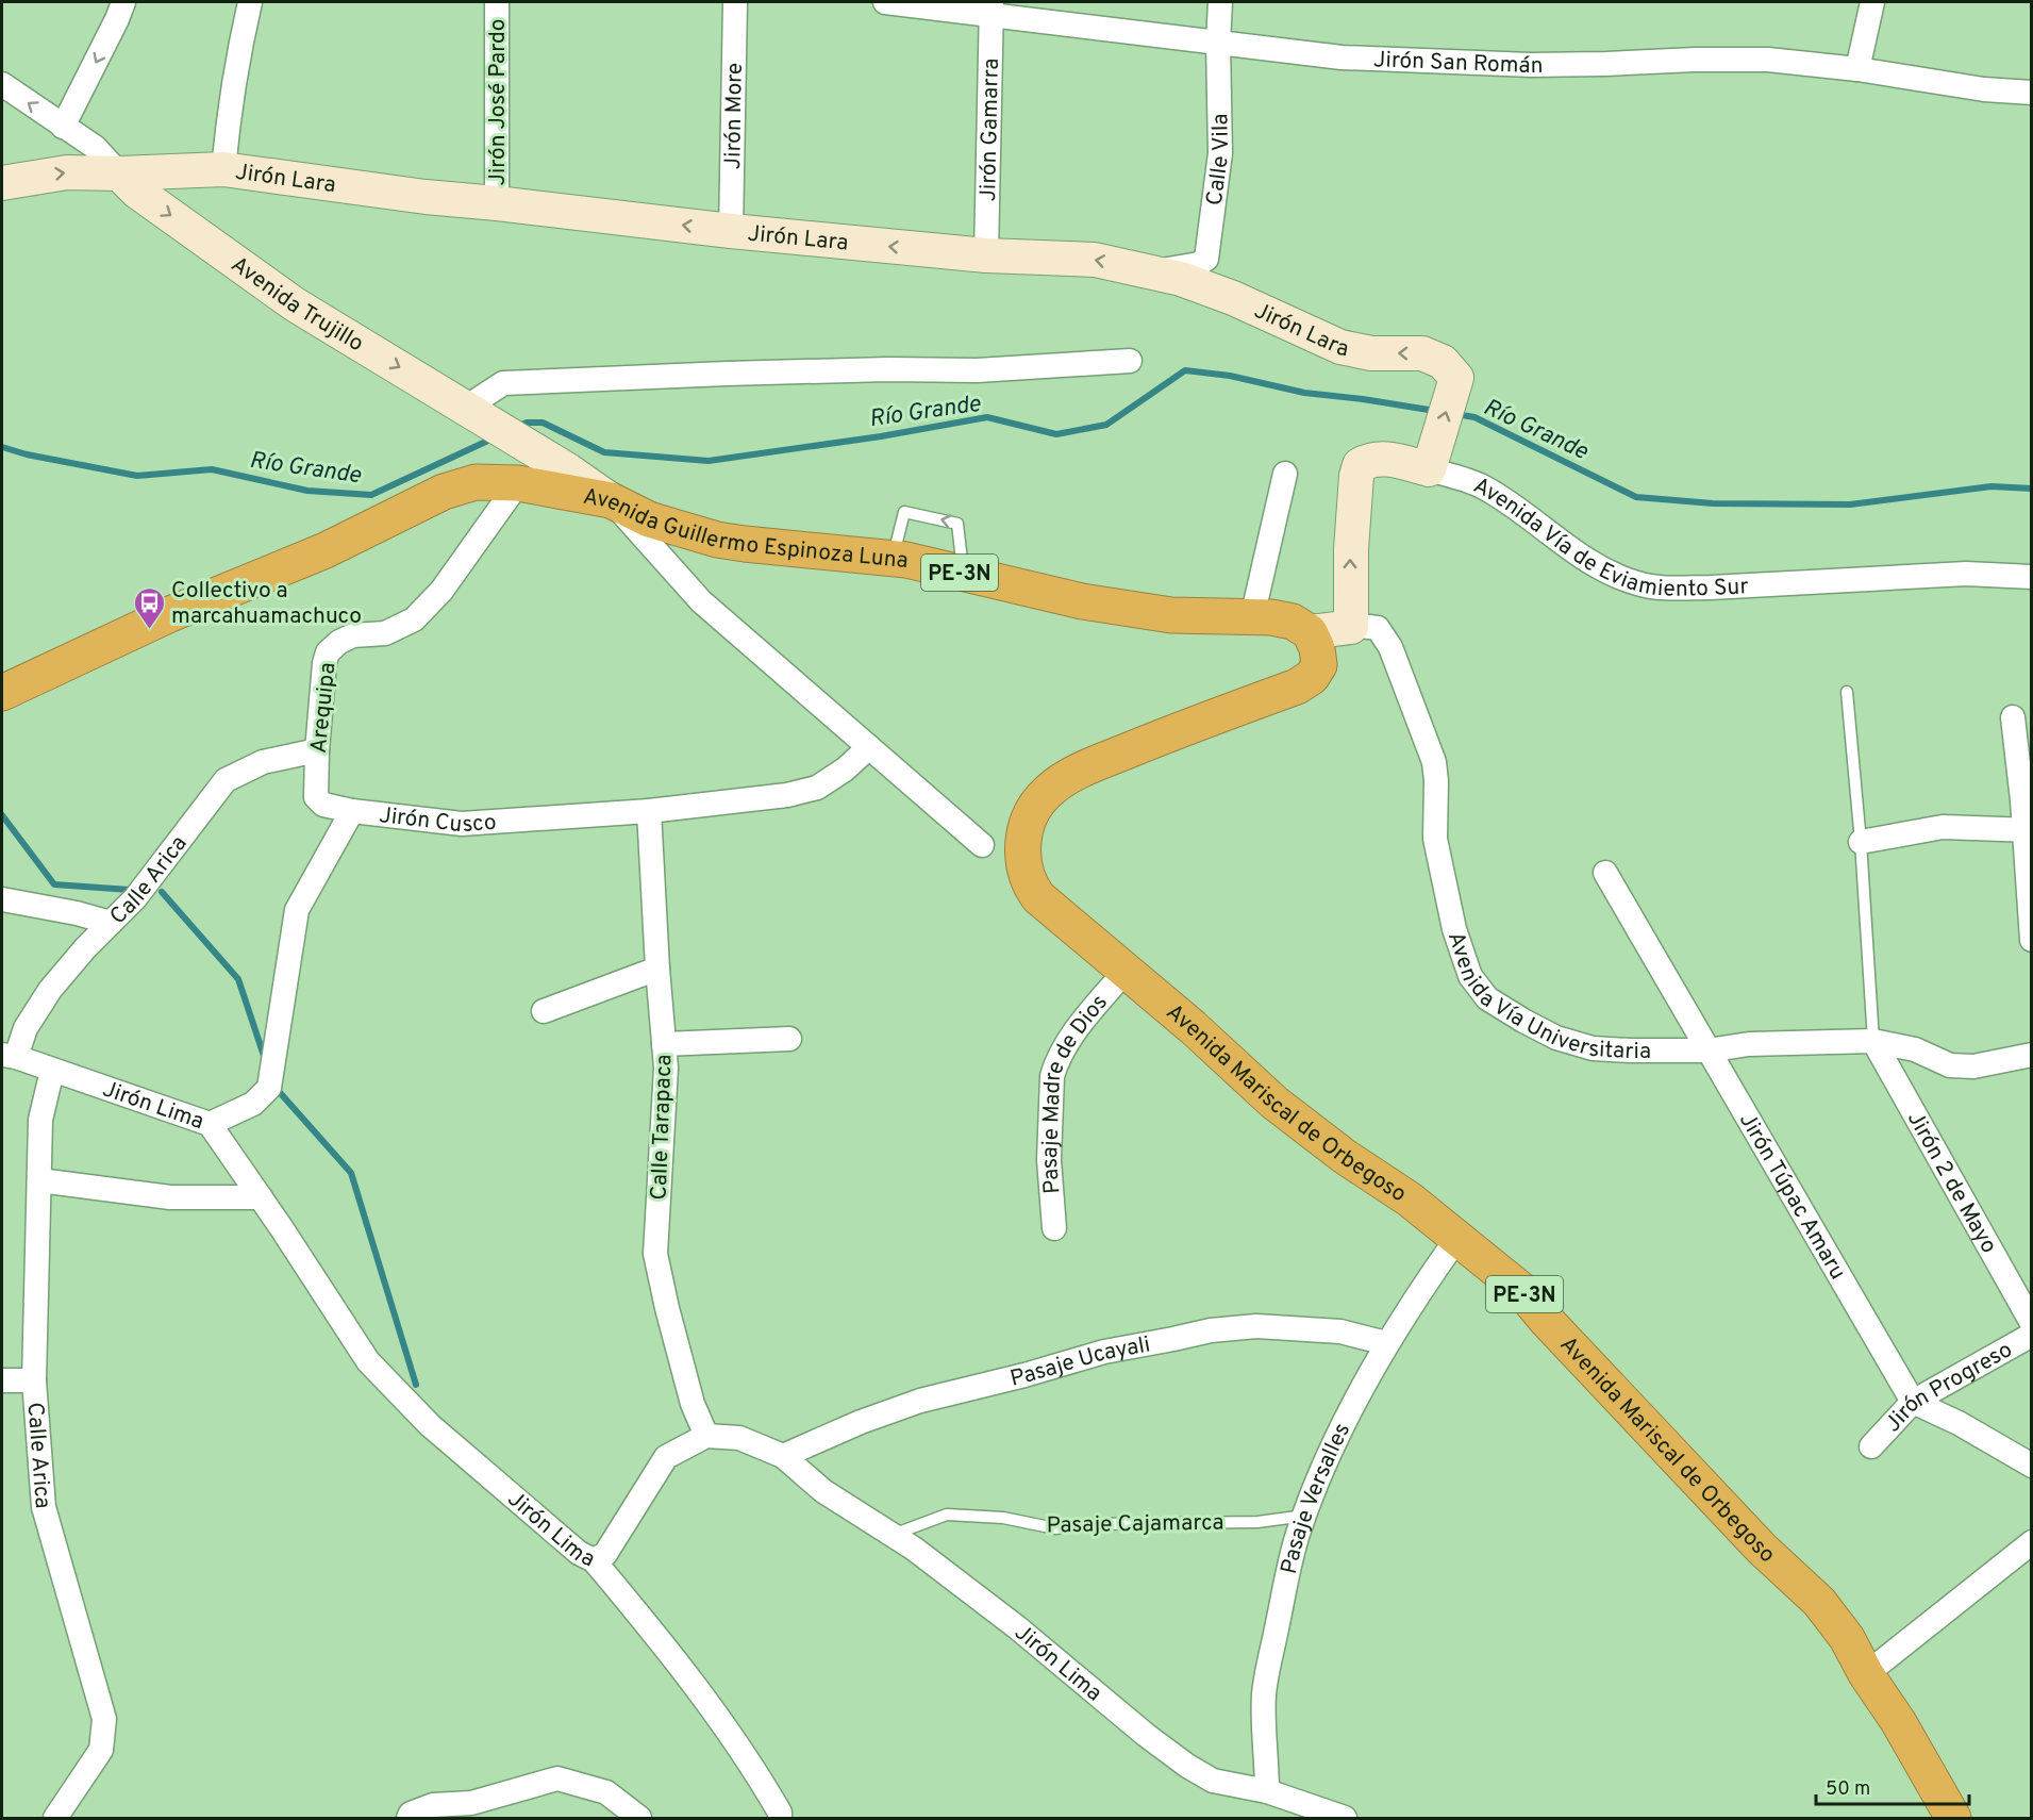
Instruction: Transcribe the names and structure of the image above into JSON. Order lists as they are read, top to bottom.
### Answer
{
  "streets": {
    "highway": ["Avenida Guillermo Espinoza Luna", "PE-3N", "Avenida Mariscal de Orbegoso"],
    "street": [
      "Jirón San Román",
      "Jirón José Pardo",
      "Jirón More",
      "Jirón Gamarra",
      "Calle Vila",
      "Jirón Lara",
      "Avenida Trujillo",
      "Avenida Vía de Eviamiento Sur",
      "Arequipa",
      "Jirón Cusco",
      "Calle Arica",
      "Avenida Vía Universitaria",
      "Pasaje Madre de Dios",
      "Jirón Lima",
      "Calle Tarapaca",
      "Jirón 2 de Mayo",
      "Jirón Túpac Amaru",
      "Pasaje Ucayali",
      "Jirón Progreso",
      "Pasaje Versalles"
    ],
    "lane": ["Pasaje Cajamarca"]
  },
  "crossings": [
    ["Jirón San Román", "Jirón Gamarra"],
    ["Jirón San Román", "Calle Vila"],
    ["Jirón José Pardo", "Jirón Lara"],
    ["Jirón More", "Jirón Lara"],
    ["Jirón Gamarra", "Jirón Lara"],
    ["Calle Vila", "Jirón Lara"],
    ["Jirón Lara", "Avenida Trujillo"],
    ["Jirón Lara", "Avenida Vía de Eviamiento Sur"],
    ["Avenida Trujillo", "Avenida Guillermo Espinoza Luna"],
    ["Avenida Guillermo Espinoza Luna", "Arequipa"],
    ["Avenida Guillermo Espinoza Luna", "Avenida Vía Universitaria"],
    ["Avenida Guillermo Espinoza Luna", "Avenida Mariscal de Orbegoso"],
    ["Avenida Vía de Eviamiento Sur", "Avenida Vía Universitaria"],
    ["Arequipa", "Jirón Cusco"],
    ["Arequipa", "Calle Arica"],
    ["Jirón Cusco", "Jirón Lima"],
    ["Jirón Cusco", "Calle Tarapaca"],
    ["Calle Arica", "Jirón Lima"],
    ["Avenida Vía Universitaria", "Avenida Mariscal de Orbegoso"],
    ["Avenida Vía Universitaria", "Jirón 2 de Mayo"],
    ["Avenida Vía Universitaria", "Jirón Túpac Amaru"],
    ["Pasaje Madre de Dios", "Avenida Mariscal de Orbegoso"],
    ["Avenida Mariscal de Orbegoso", "Pasaje Versalles"],
    ["Jirón Lima", "Calle Tarapaca"],
    ["Jirón Lima", "Pasaje Ucayali"],
    ["Jirón Lima", "Pasaje Versalles"],
    ["Jirón Lima", "Pasaje Cajamarca"],
    ["Jirón Túpac Amaru", "Jirón Progreso"],
    ["Pasaje Ucayali", "Pasaje Versalles"],
    ["Pasaje Versalles", "Pasaje Cajamarca"]
  ],
  "water": ["Río Grande"],
  "places": {
    "bus stop": ["Collectivo a marcahuamachuco"]
  },
  "scale_bar": "50 m"
}
